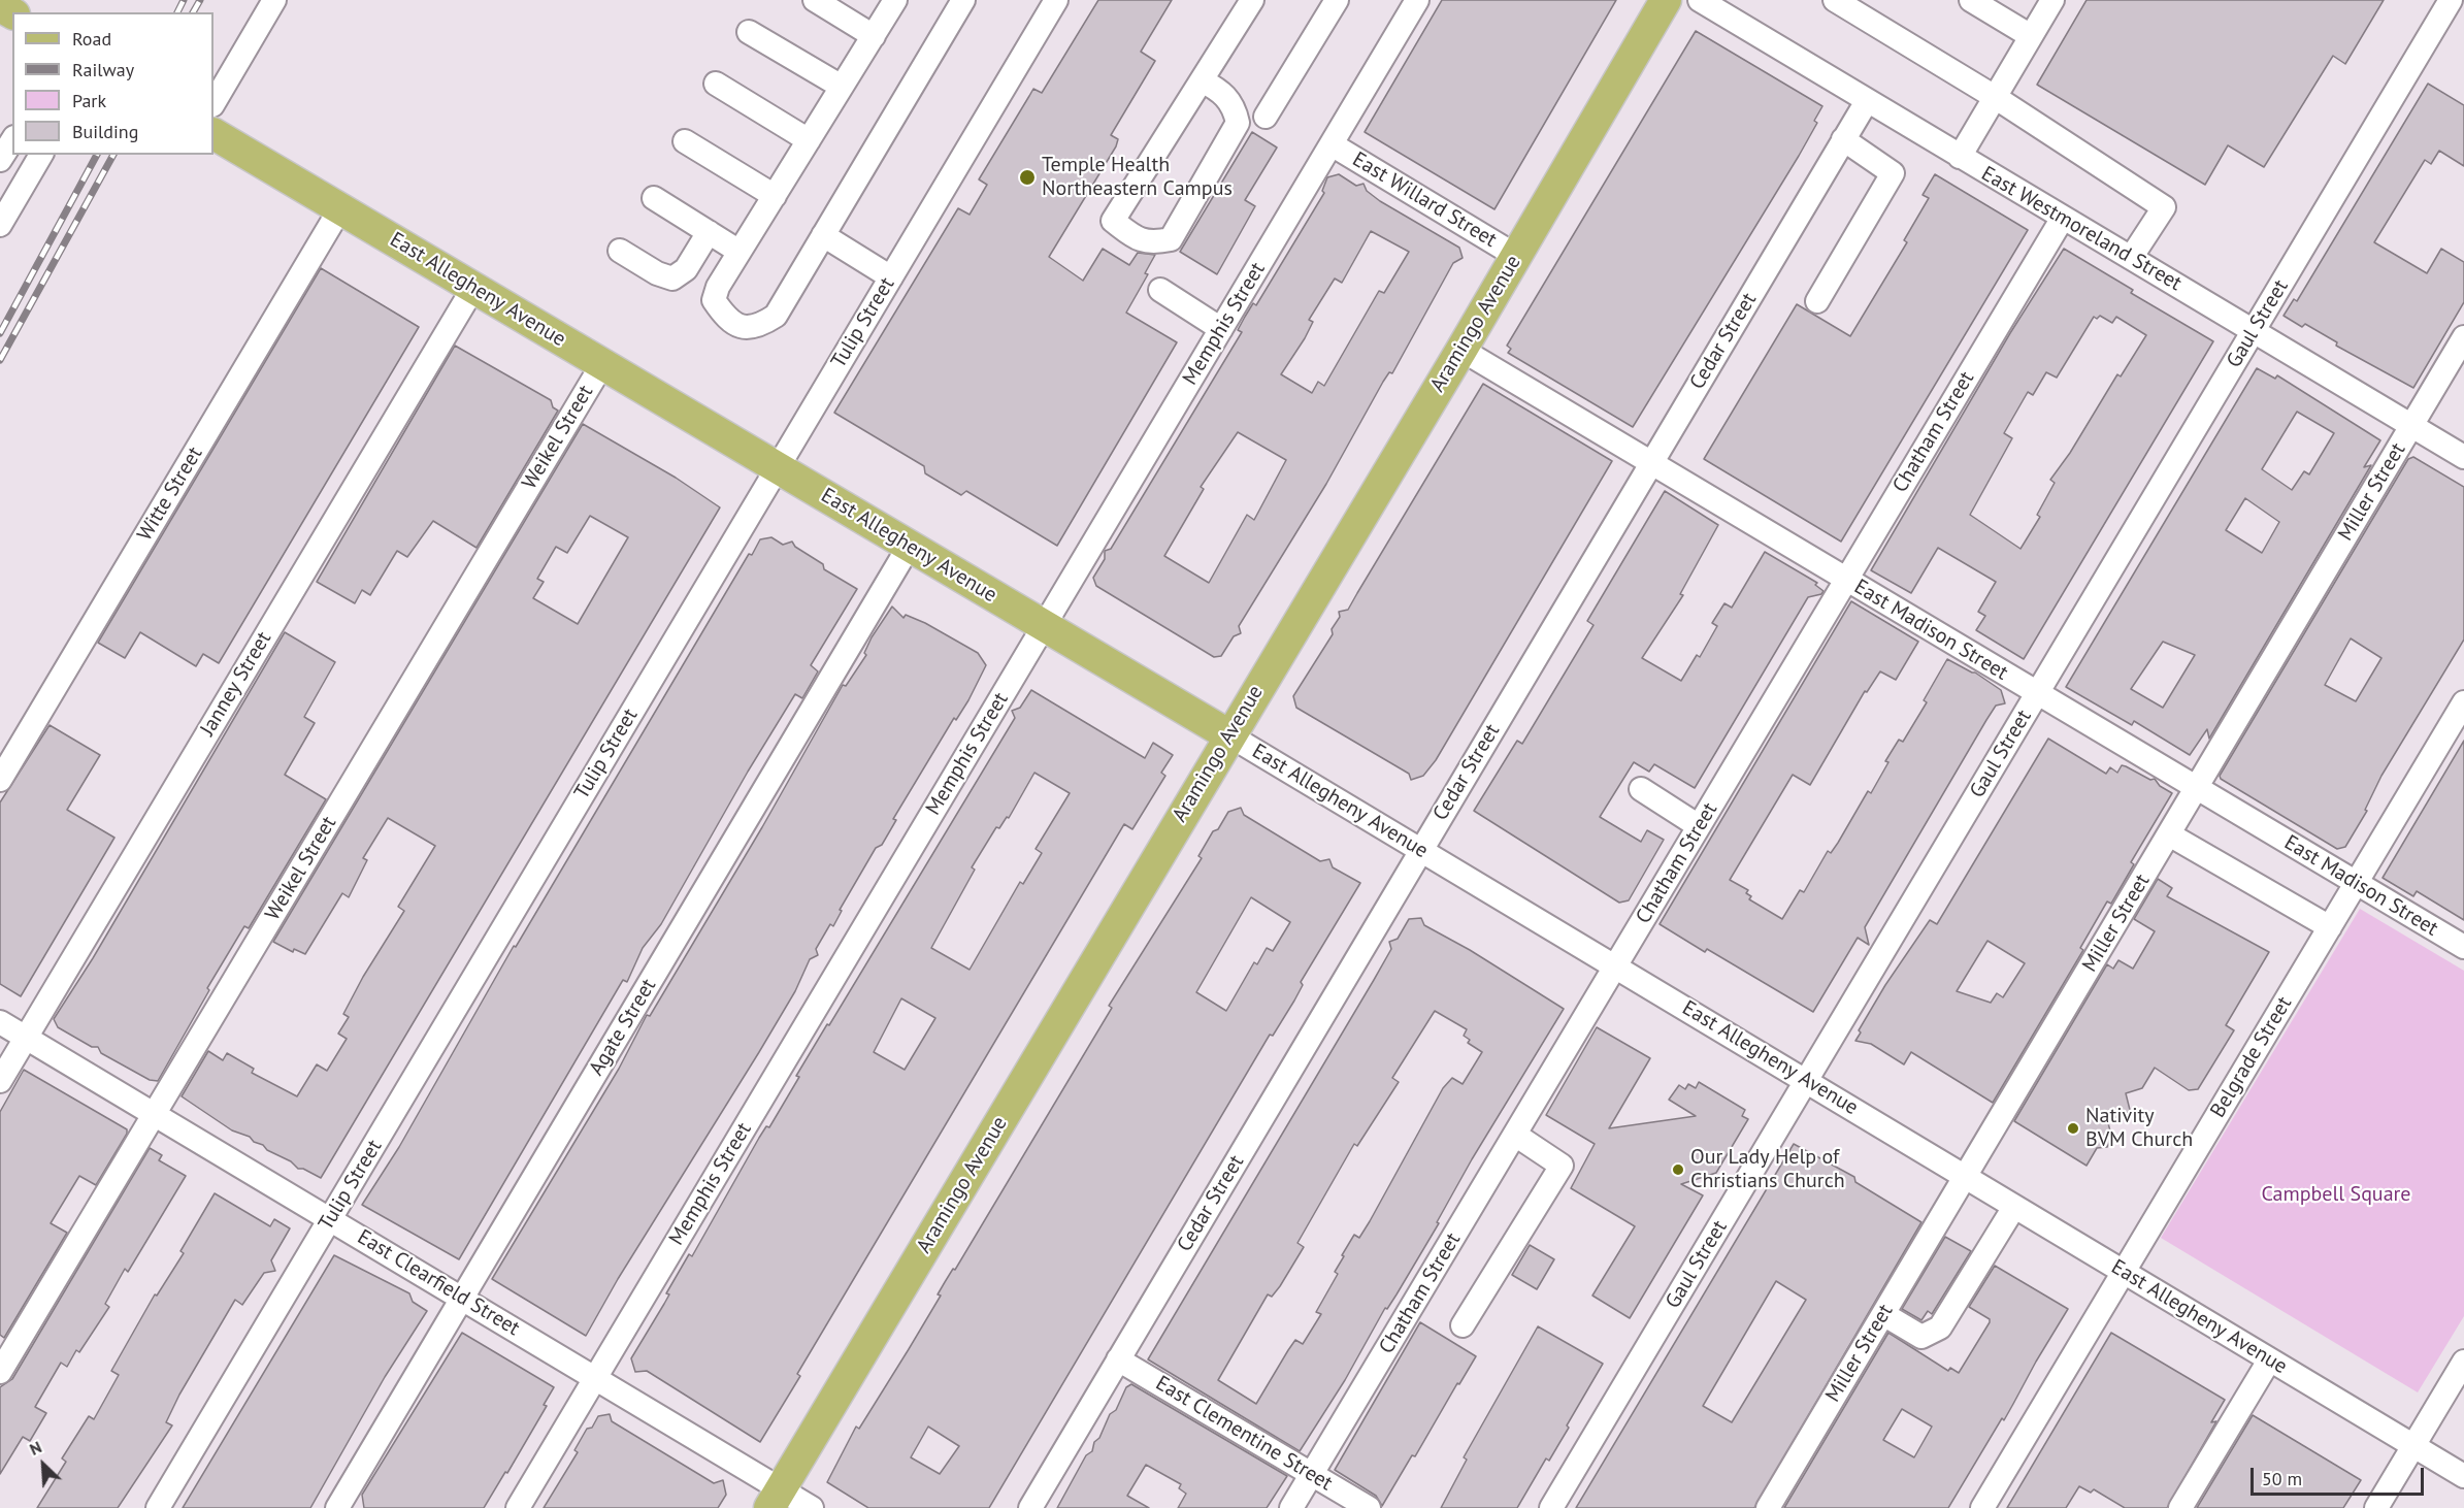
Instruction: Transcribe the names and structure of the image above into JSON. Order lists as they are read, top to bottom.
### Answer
{
  "streets": {
    "main road": ["East Allegheny Avenue", "Aramingo Avenue"],
    "street": [
      "East Willard Street",
      "East Westmoreland Street",
      "Tulip Street",
      "Memphis Street",
      "Gaul Street",
      "Cedar Street",
      "Chatham Street",
      "Weikel Street",
      "Miller Street",
      "Witte Street",
      "East Madison Street",
      "Janney Street",
      "Agate Street",
      "Belgrade Street",
      "East Clearfield Street",
      "East Clementine Street"
    ]
  },
  "crossings": [
    ["East Willard Street", "Memphis Street"],
    ["East Willard Street", "Aramingo Avenue"],
    ["East Westmoreland Street", "Gaul Street"],
    ["East Westmoreland Street", "Cedar Street"],
    ["East Westmoreland Street", "Chatham Street"],
    ["East Westmoreland Street", "Miller Street"],
    ["East Allegheny Avenue", "Tulip Street"],
    ["East Allegheny Avenue", "Memphis Street"],
    ["East Allegheny Avenue", "Aramingo Avenue"],
    ["East Allegheny Avenue", "Gaul Street"],
    ["East Allegheny Avenue", "Cedar Street"],
    ["East Allegheny Avenue", "Chatham Street"],
    ["East Allegheny Avenue", "Weikel Street"],
    ["East Allegheny Avenue", "Miller Street"],
    ["East Allegheny Avenue", "Witte Street"],
    ["East Allegheny Avenue", "Janney Street"],
    ["East Allegheny Avenue", "Agate Street"],
    ["East Allegheny Avenue", "Belgrade Street"],
    ["Tulip Street", "East Clearfield Street"],
    ["Memphis Street", "East Clearfield Street"],
    ["Aramingo Avenue", "East Madison Street"],
    ["Aramingo Avenue", "East Clearfield Street"],
    ["Gaul Street", "East Madison Street"],
    ["Cedar Street", "East Madison Street"],
    ["Cedar Street", "East Clementine Street"],
    ["Chatham Street", "East Madison Street"],
    ["Chatham Street", "East Clementine Street"],
    ["Weikel Street", "East Clearfield Street"],
    ["Miller Street", "East Madison Street"],
    ["East Madison Street", "Belgrade Street"],
    ["Janney Street", "East Clearfield Street"],
    ["Agate Street", "East Clearfield Street"]
  ],
  "parks": ["Campbell Square"],
  "places": ["Temple Health Northeastern Campus", "Nativity BVM Church", "Our Lady Help of Christians Church"],
  "legend": [
    "Road",
    "Railway",
    "Park",
    "Building"
  ],
  "scale_bar": "50 m",
  "north": "top left"
}
